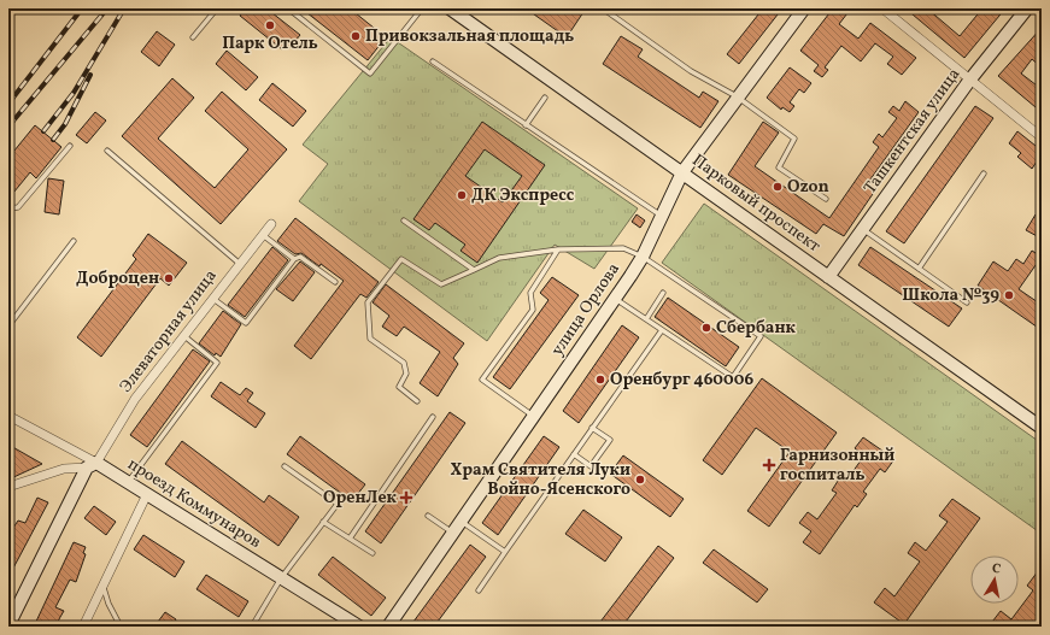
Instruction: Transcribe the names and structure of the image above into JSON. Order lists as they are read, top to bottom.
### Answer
{
  "streets": {
    "street": [
      "Ташкентская улица",
      "Парковый проспект",
      "улица Орлова",
      "Элеваторная улица",
      "проезд Коммунаров"
    ]
  },
  "crossings": [
    ["Ташкентская улица", "Парковый проспект"],
    ["Парковый проспект", "улица Орлова"],
    ["Элеваторная улица", "проезд Коммунаров"]
  ],
  "places": {
    "other": [
      "Парк Отель",
      "Привокзальная площадь",
      "Ozon",
      "ДК Экспресс",
      "Доброцен",
      "Школа №39",
      "Сбербанк",
      "Оренбург 460006",
      "Храм Святителя Луки Войно-Ясенского"
    ],
    "health": ["Гарнизонный госпиталь", "ОренЛек"]
  },
  "north": "top"
}
